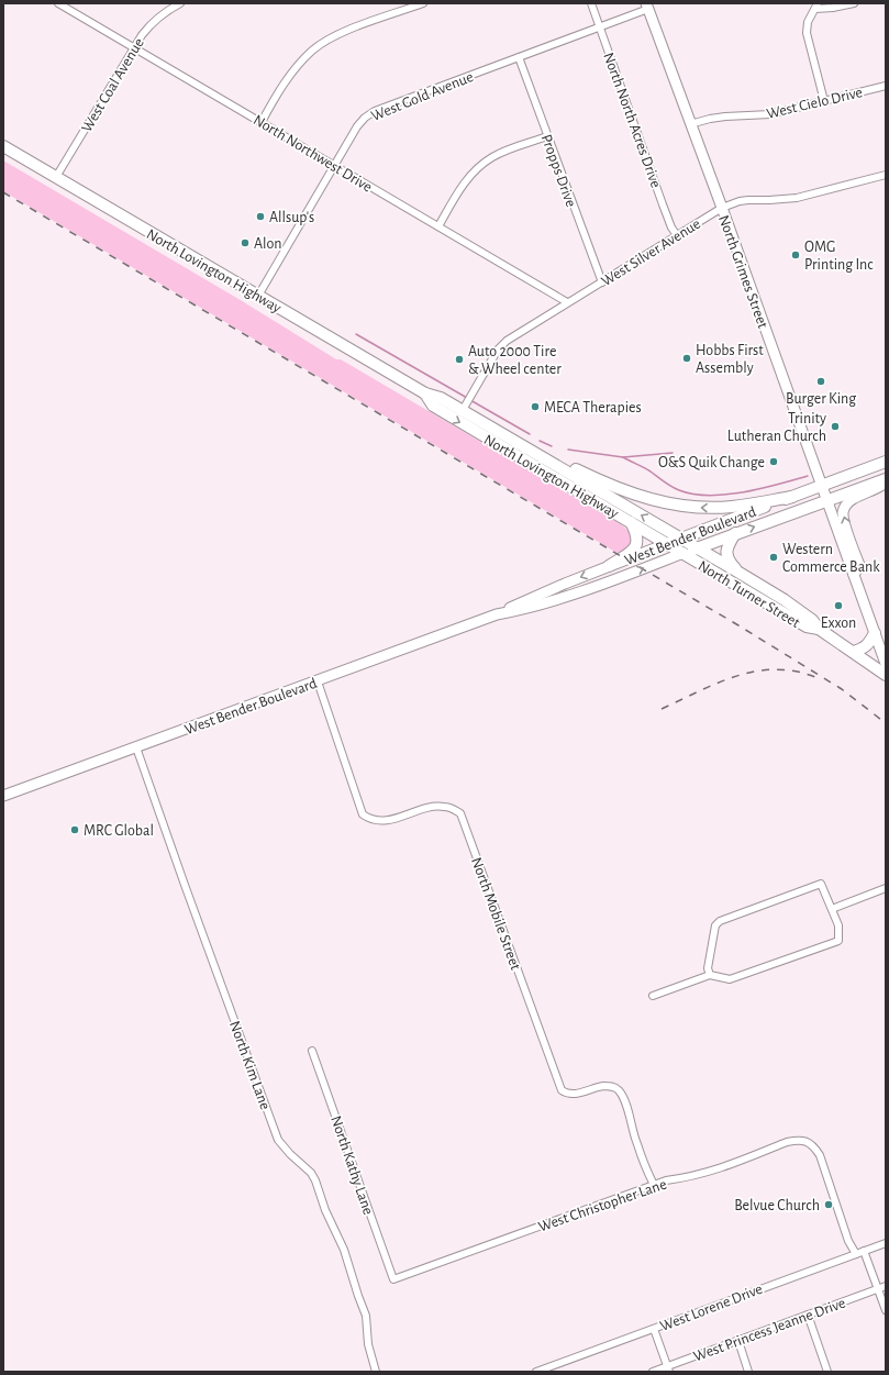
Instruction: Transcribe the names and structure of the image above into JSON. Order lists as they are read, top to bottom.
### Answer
{
  "streets": {
    "main road": [
      "North Lovington Highway",
      "North Grimes Street",
      "West Bender Boulevard",
      "North Turner Street"
    ],
    "street": [
      "West Coal Avenue",
      "West Gold Avenue",
      "West Cielo Drive",
      "North North Acres Drive",
      "North Northwest Drive",
      "Propps Drive",
      "West Silver Avenue",
      "North Mobile Street",
      "North Kim Lane",
      "North Kathy Lane",
      "West Christopher Lane",
      "West Lorene Drive",
      "West Princess Jeanne Drive"
    ]
  },
  "crossings": [
    ["West Coal Avenue", "North Northwest Drive"],
    ["West Coal Avenue", "North Lovington Highway"],
    ["West Gold Avenue", "North North Acres Drive"],
    ["West Gold Avenue", "North Northwest Drive"],
    ["West Gold Avenue", "Propps Drive"],
    ["West Gold Avenue", "North Lovington Highway"],
    ["West Gold Avenue", "North Grimes Street"],
    ["West Cielo Drive", "North Grimes Street"],
    ["North North Acres Drive", "West Silver Avenue"],
    ["North Northwest Drive", "West Silver Avenue"],
    ["Propps Drive", "West Silver Avenue"],
    ["West Silver Avenue", "North Lovington Highway"],
    ["West Silver Avenue", "North Grimes Street"],
    ["North Lovington Highway", "West Bender Boulevard"],
    ["North Lovington Highway", "North Turner Street"],
    ["North Grimes Street", "West Bender Boulevard"],
    ["West Bender Boulevard", "North Turner Street"],
    ["West Bender Boulevard", "North Mobile Street"],
    ["West Bender Boulevard", "North Kim Lane"],
    ["North Mobile Street", "West Christopher Lane"],
    ["North Kathy Lane", "West Christopher Lane"],
    ["West Christopher Lane", "West Lorene Drive"]
  ],
  "places": [
    "Allsup's",
    "Alon",
    "OMG Printing Inc",
    "Hobbs First Assembly",
    "Auto 2000 Tire & Wheel center",
    "Burger King",
    "MECA Therapies",
    "Trinity Lutheran Church",
    "O&S Quik Change",
    "Western Commerce Bank",
    "Exxon",
    "MRC Global",
    "Belvue Church"
  ]
}
